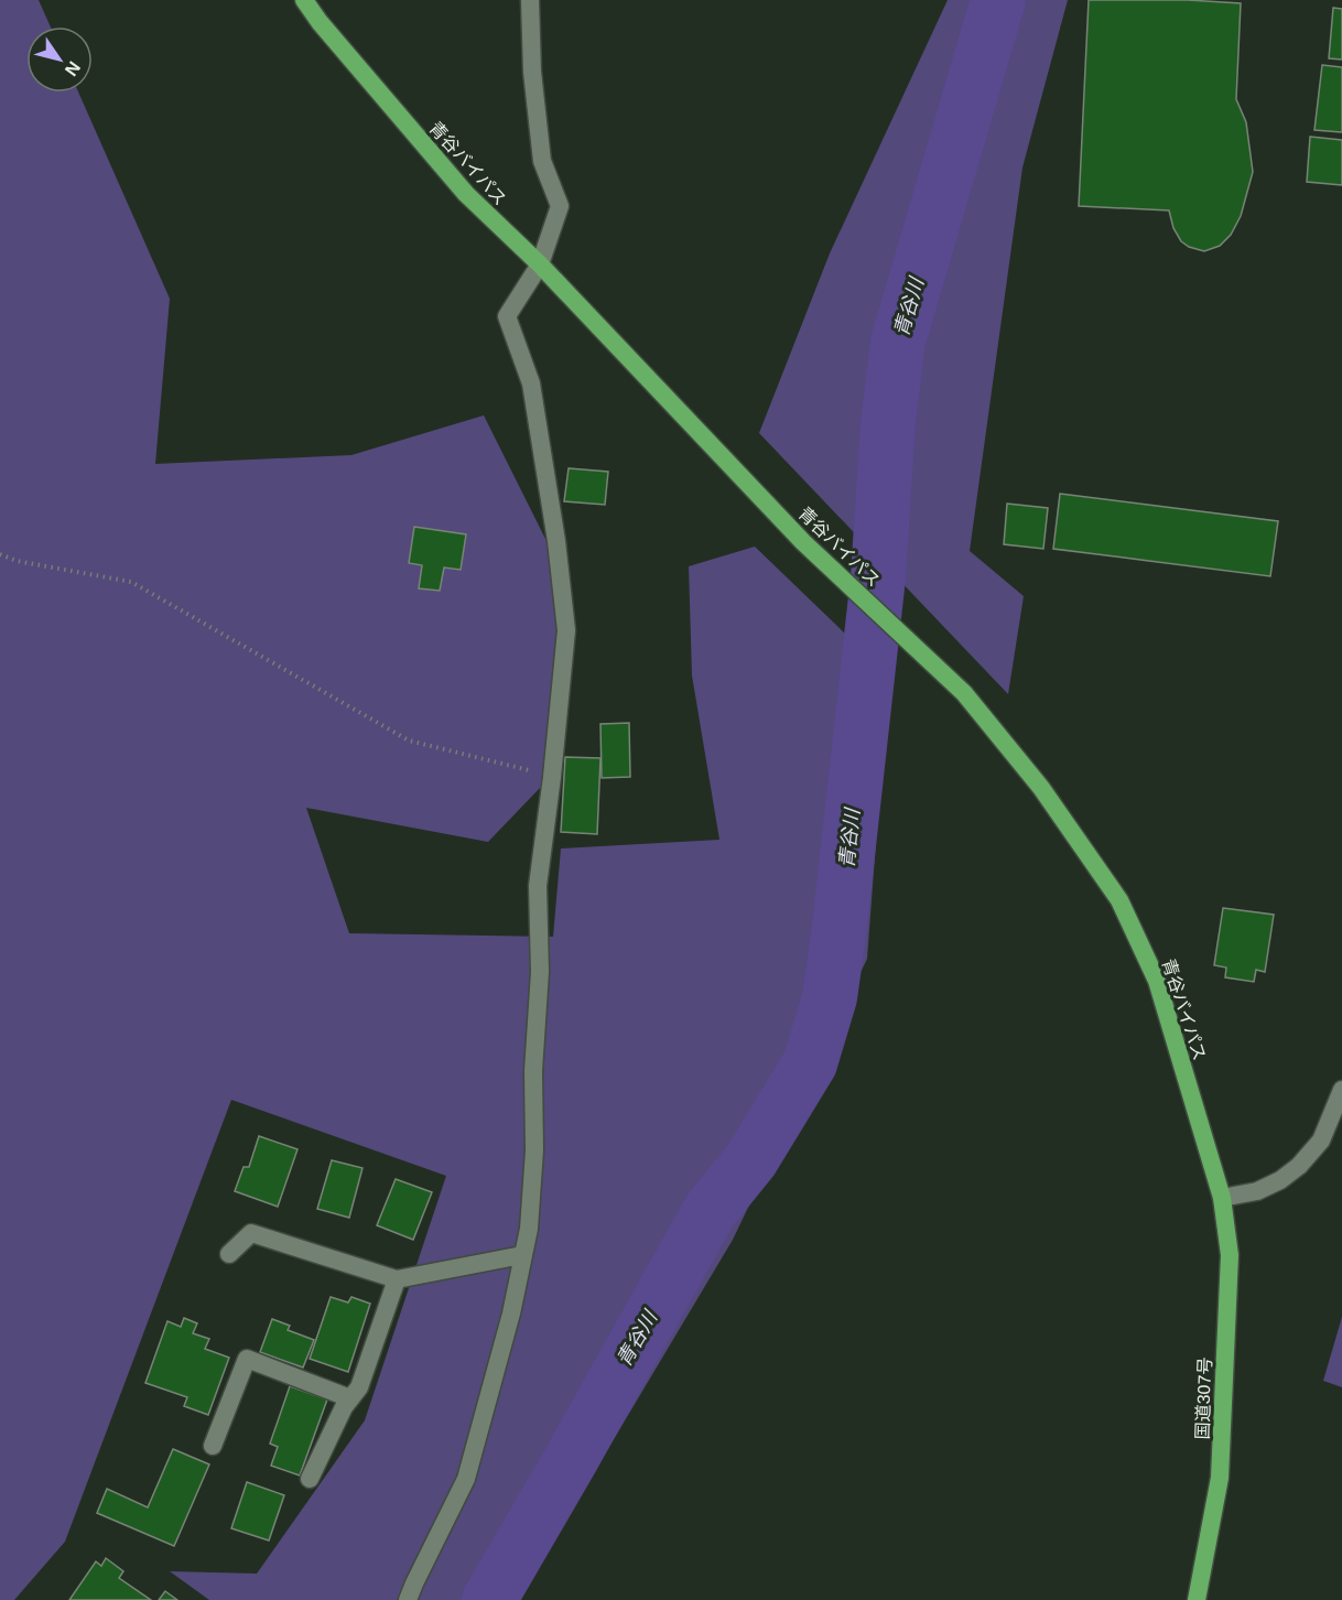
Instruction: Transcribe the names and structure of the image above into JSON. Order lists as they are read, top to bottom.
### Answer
{
  "streets": {
    "highway": ["青谷バイパス", "国道307号"]
  },
  "crossings": [
    ["青谷バイパス", "国道307号"]
  ],
  "water": ["青谷川"],
  "north": "bottom right"
}
